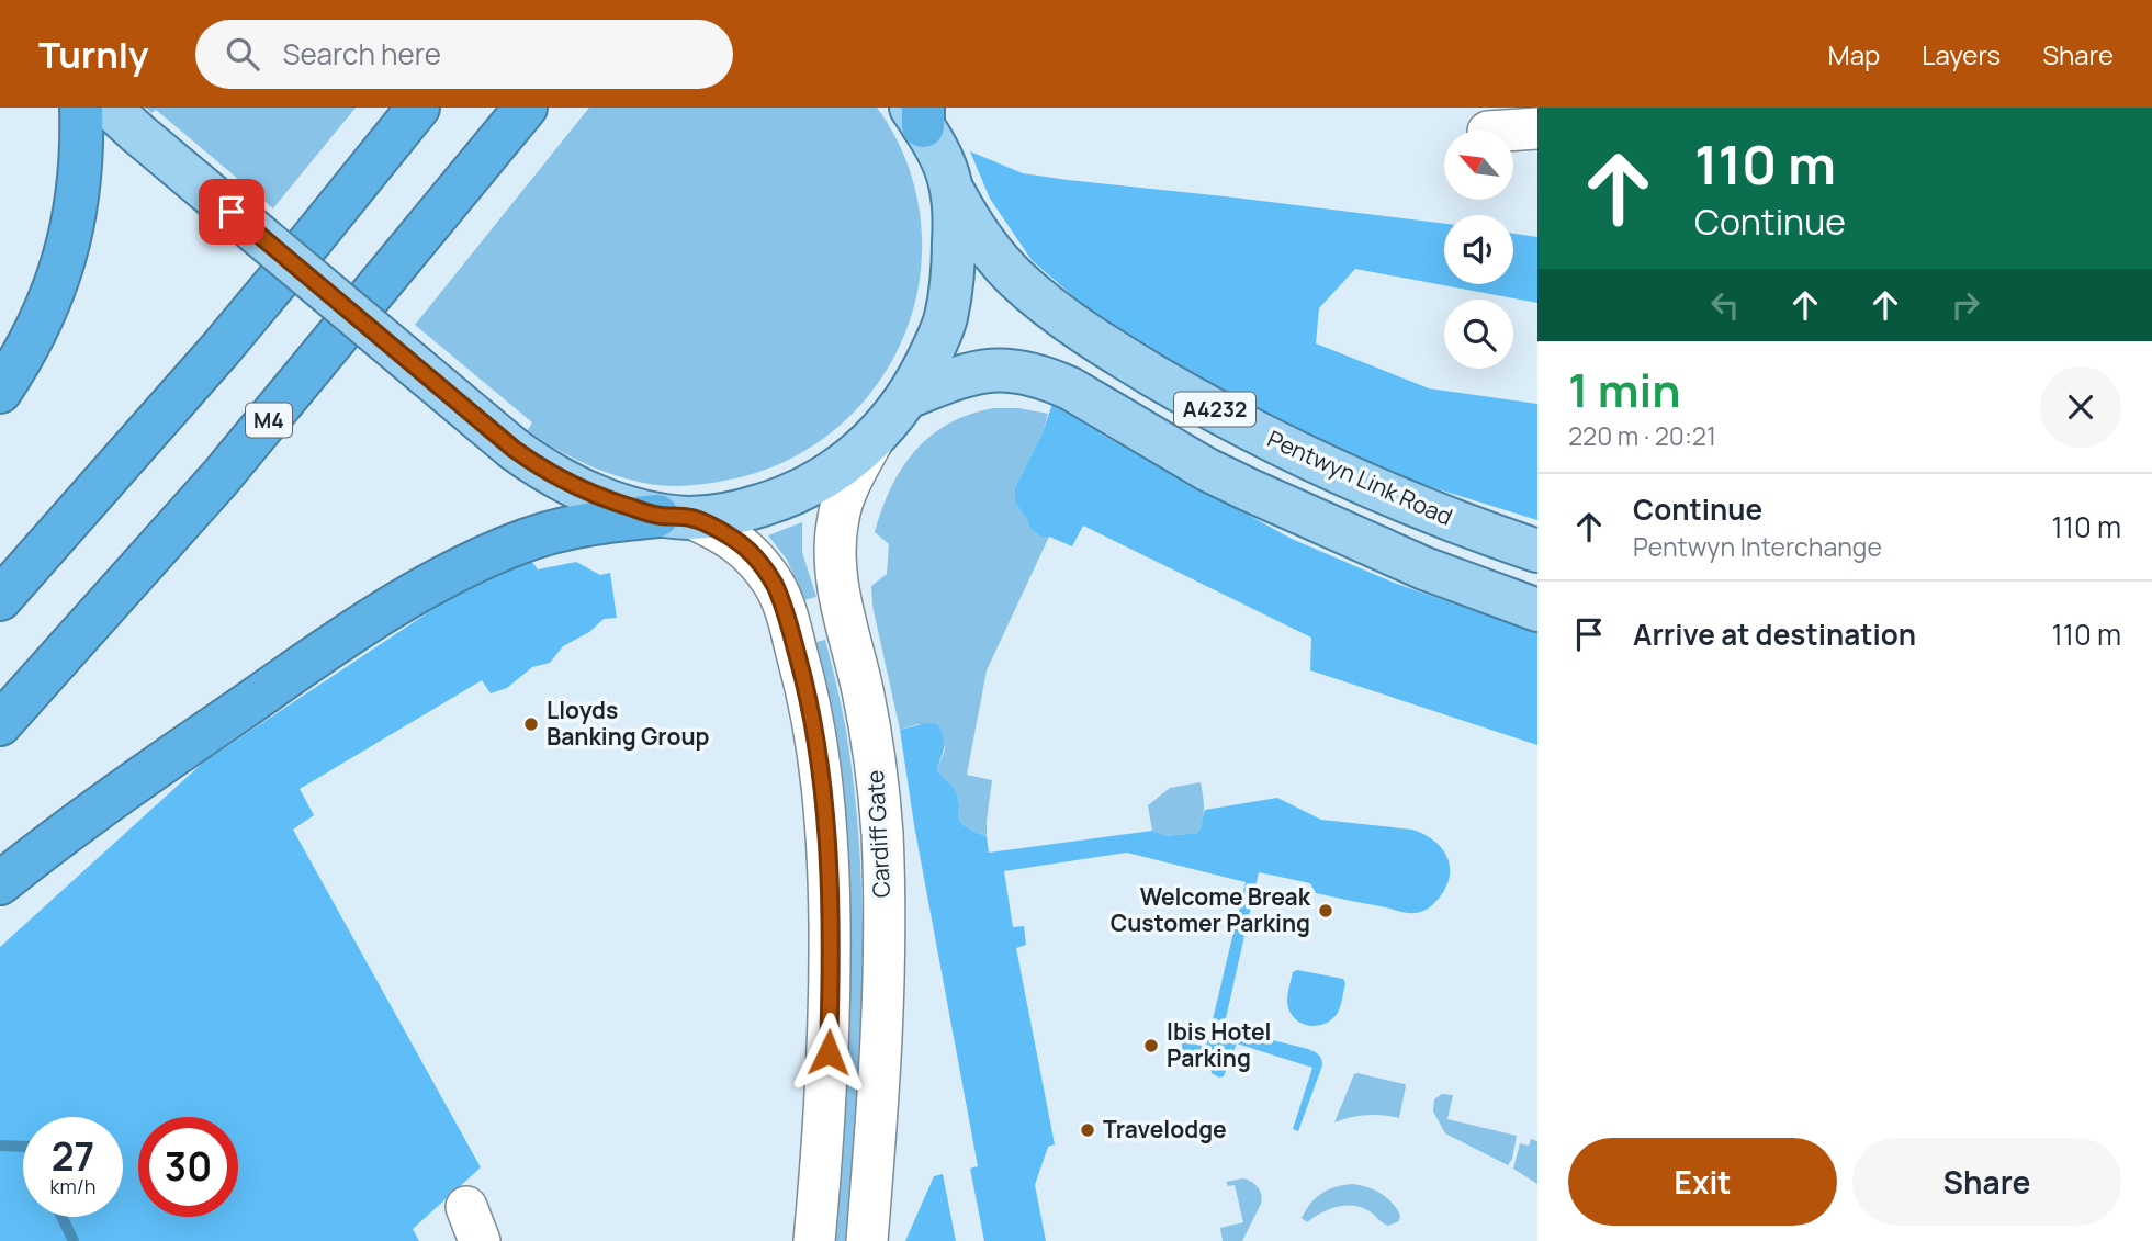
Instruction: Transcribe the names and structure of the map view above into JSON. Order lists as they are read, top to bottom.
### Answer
{
  "streets": {
    "highway": ["M4"],
    "main road": ["A4232", "Pentwyn Link Road"],
    "street": ["Cardiff Gate"]
  },
  "crossings": [
    ["A4232", "Pentwyn Link Road"],
    ["A4232", "Cardiff Gate"]
  ],
  "places": [
    "Lloyds Banking Group",
    "Welcome Break Customer Parking",
    "Ibis Hotel Parking",
    "Travelodge"
  ],
  "north": "top left",
  "page": {
    "header": "Turnly",
    "search": "Search here",
    "nav": ["Map", "Layers", "Share"],
    "turn": ["110 m", "Continue"],
    "heading": ["1 min", "220 m · 20:21"],
    "list": [
      {
        "name": "Continue",
        "note": "Pentwyn Interchange",
        "value": "110 m"
      },
      {
        "name": "Arrive at destination",
        "value": "110 m"
      }
    ],
    "speed": "27 km/h",
    "limit": "30",
    "buttons": ["Exit", "Share"]
  }
}
